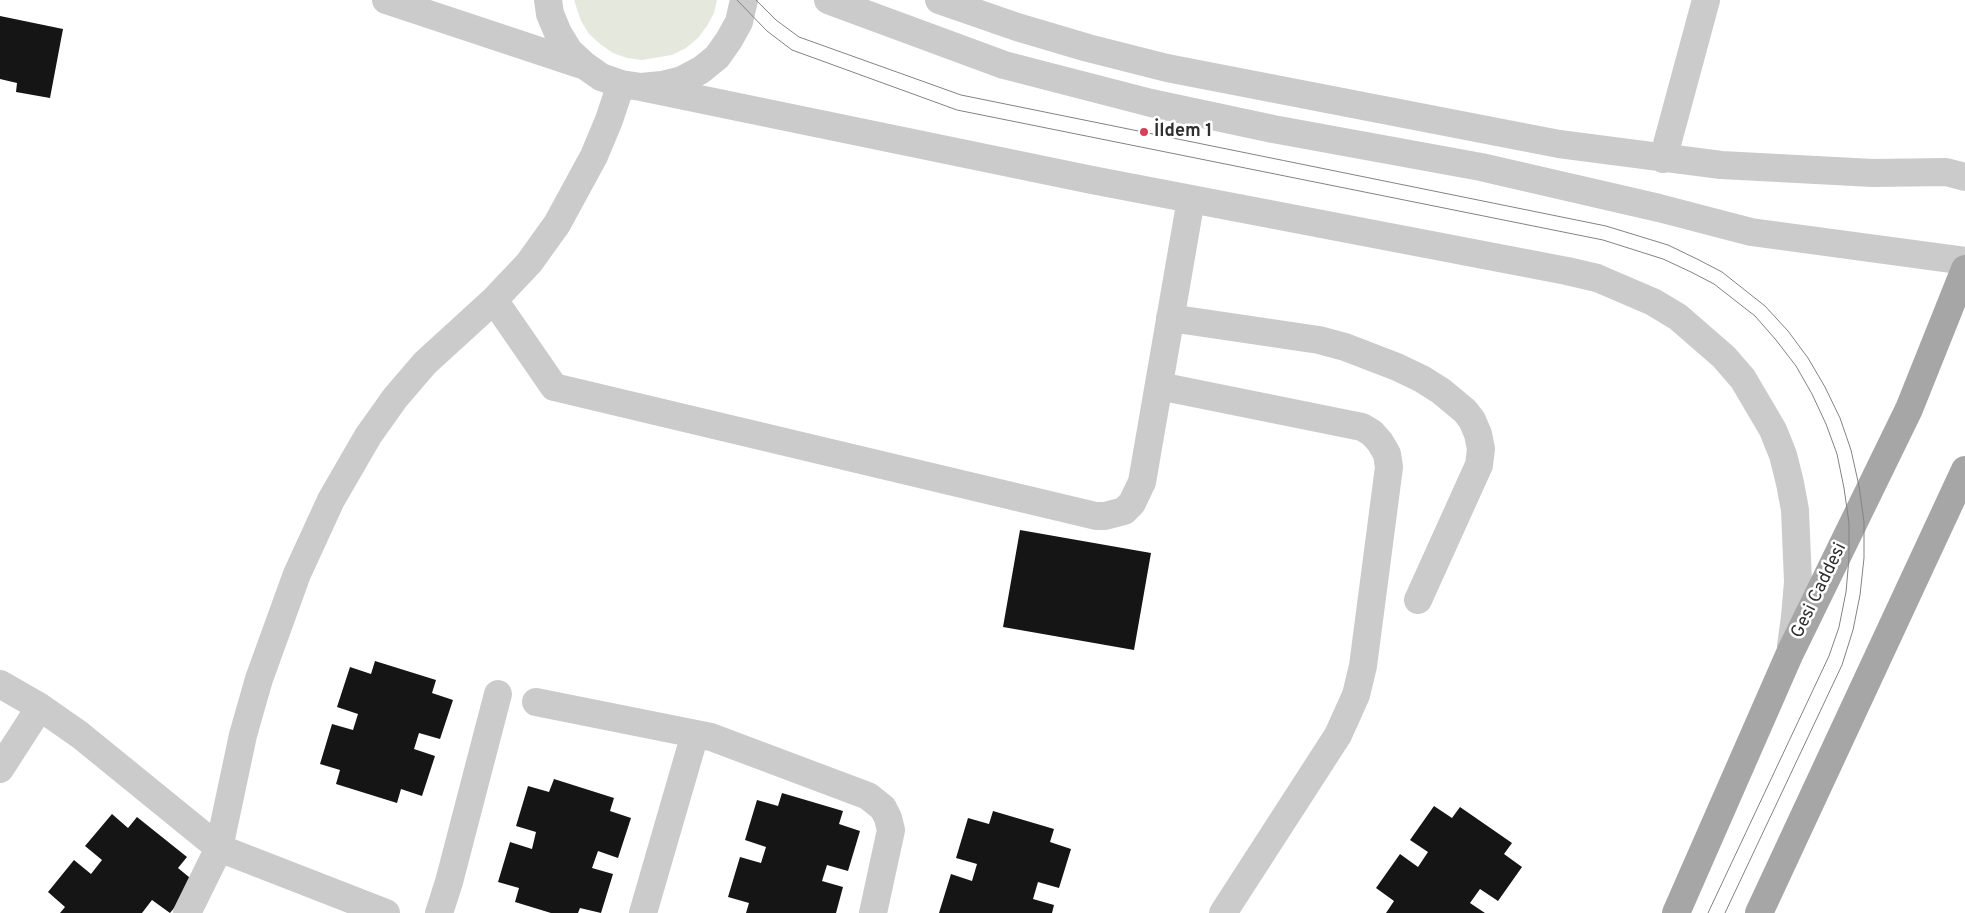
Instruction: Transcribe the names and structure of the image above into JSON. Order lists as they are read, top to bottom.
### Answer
{
  "streets": {
    "main road": ["Gesi Caddesi"]
  },
  "places": ["İldem 1"]
}
